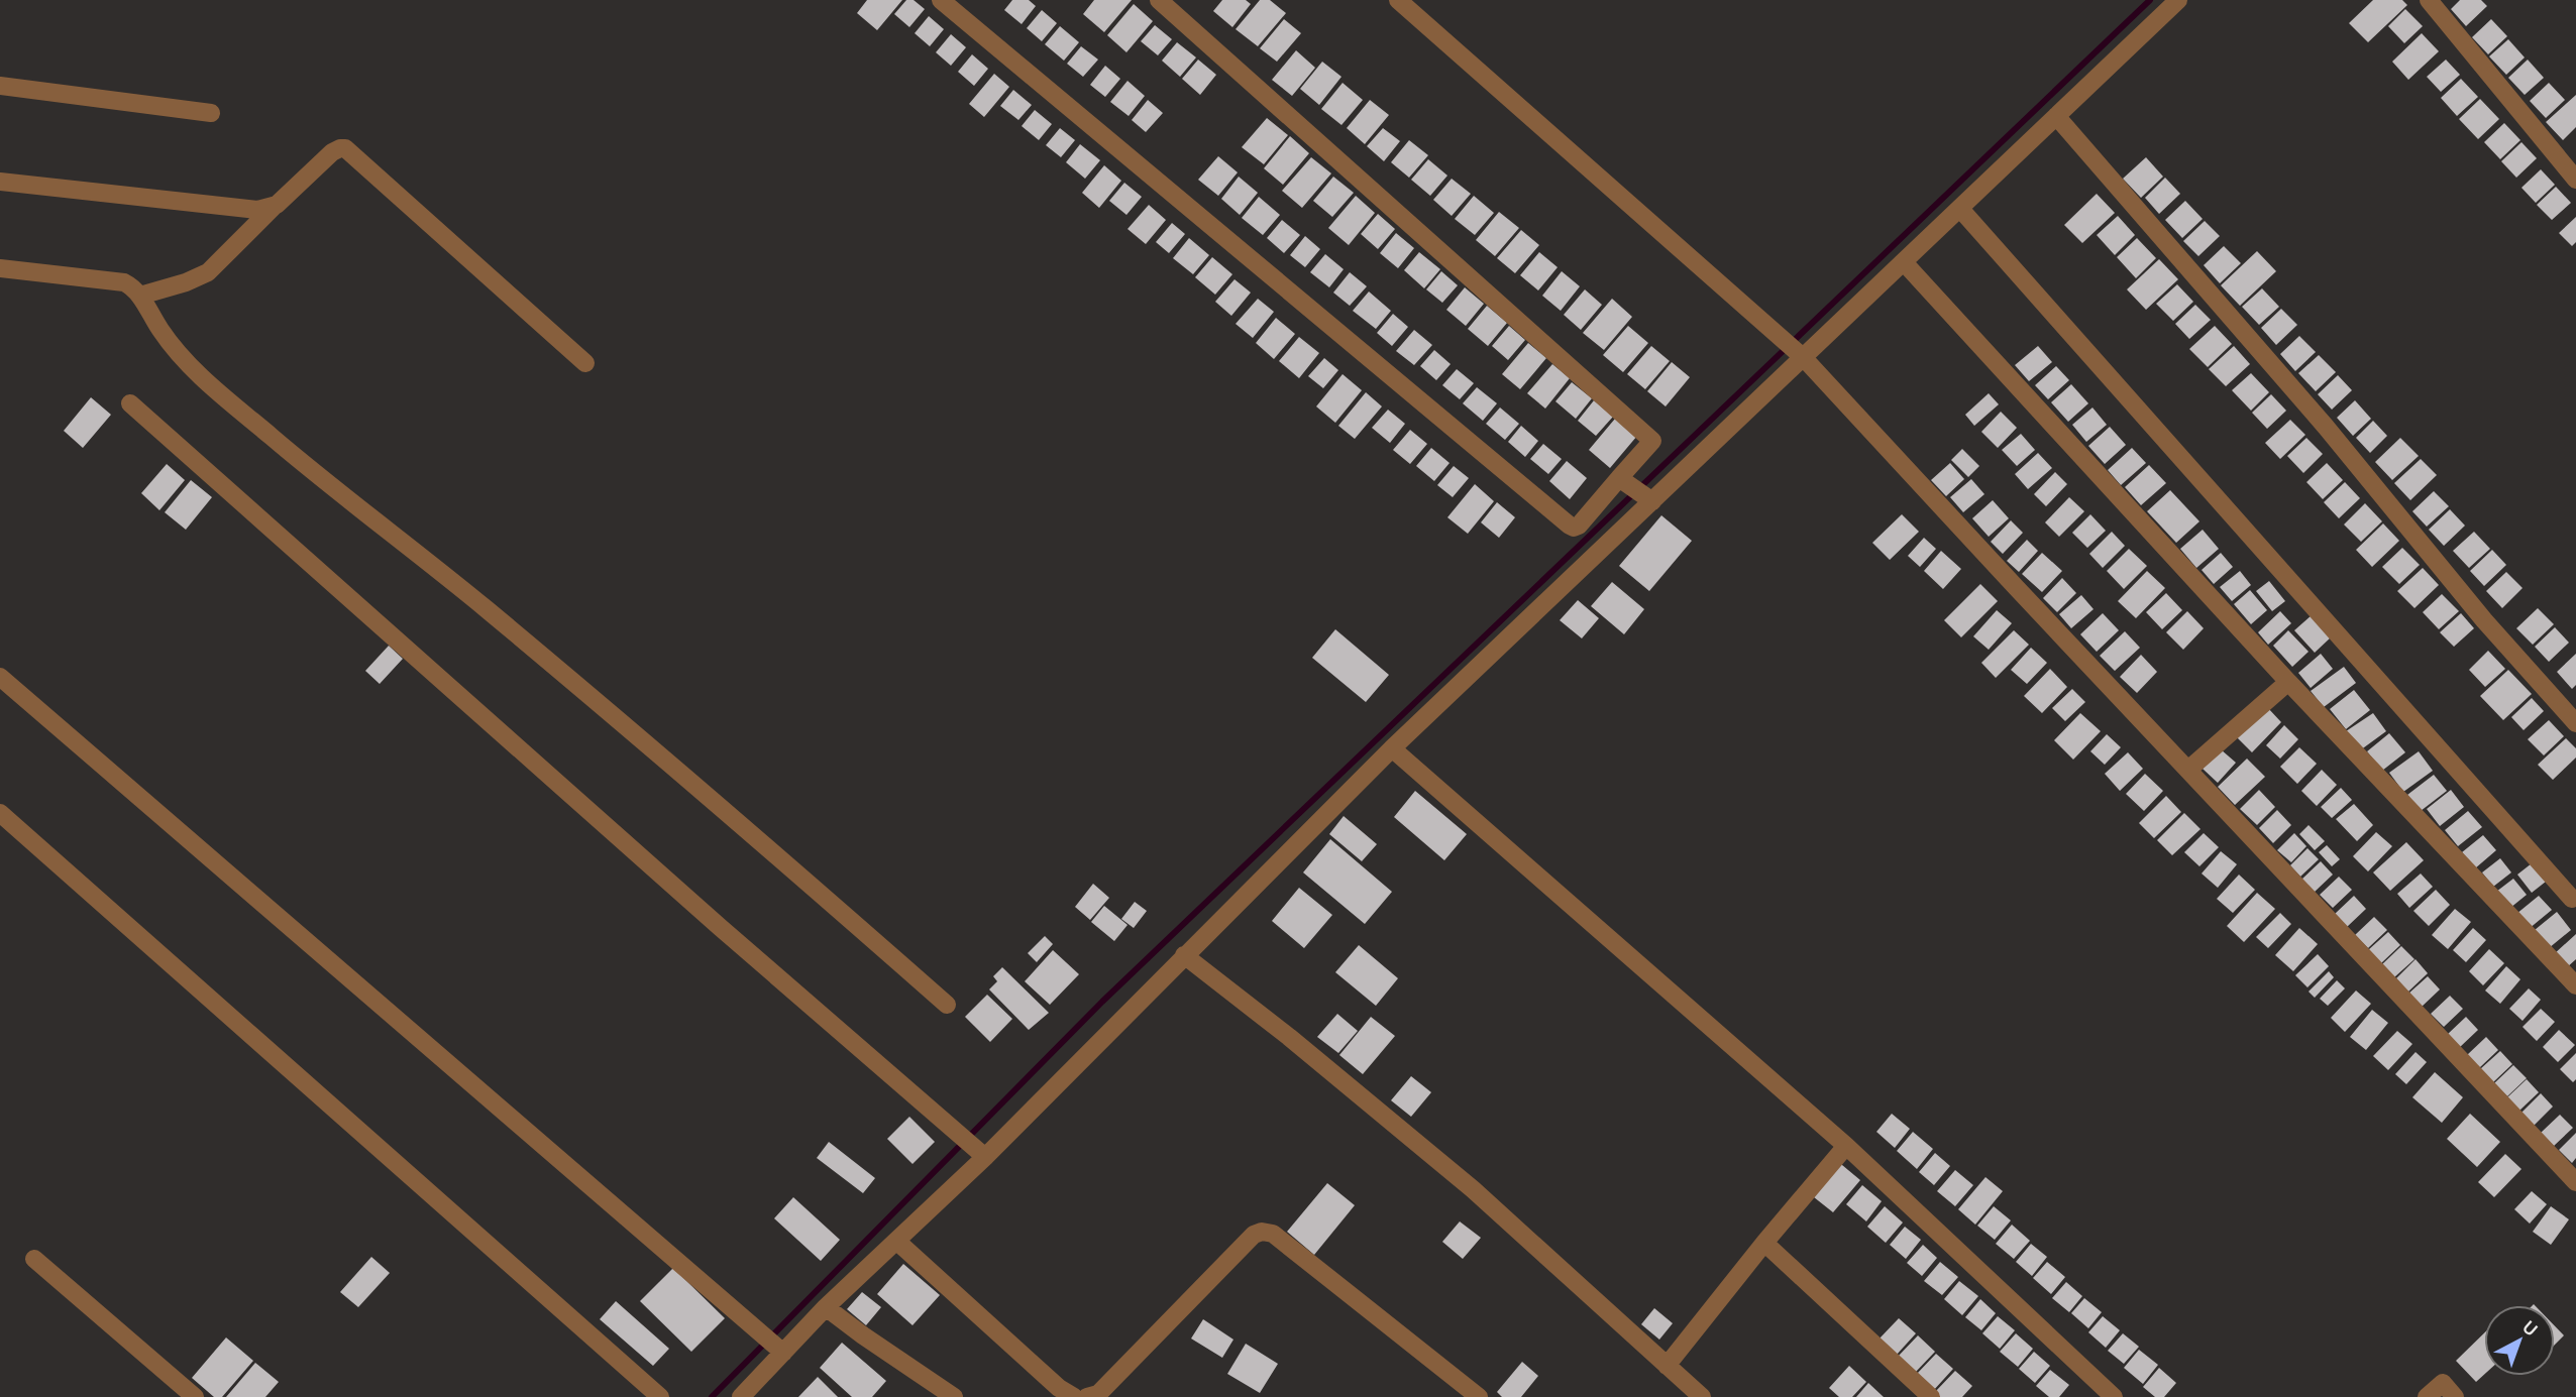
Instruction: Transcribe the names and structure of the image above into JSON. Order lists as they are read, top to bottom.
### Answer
{
  "north": "top right"
}
